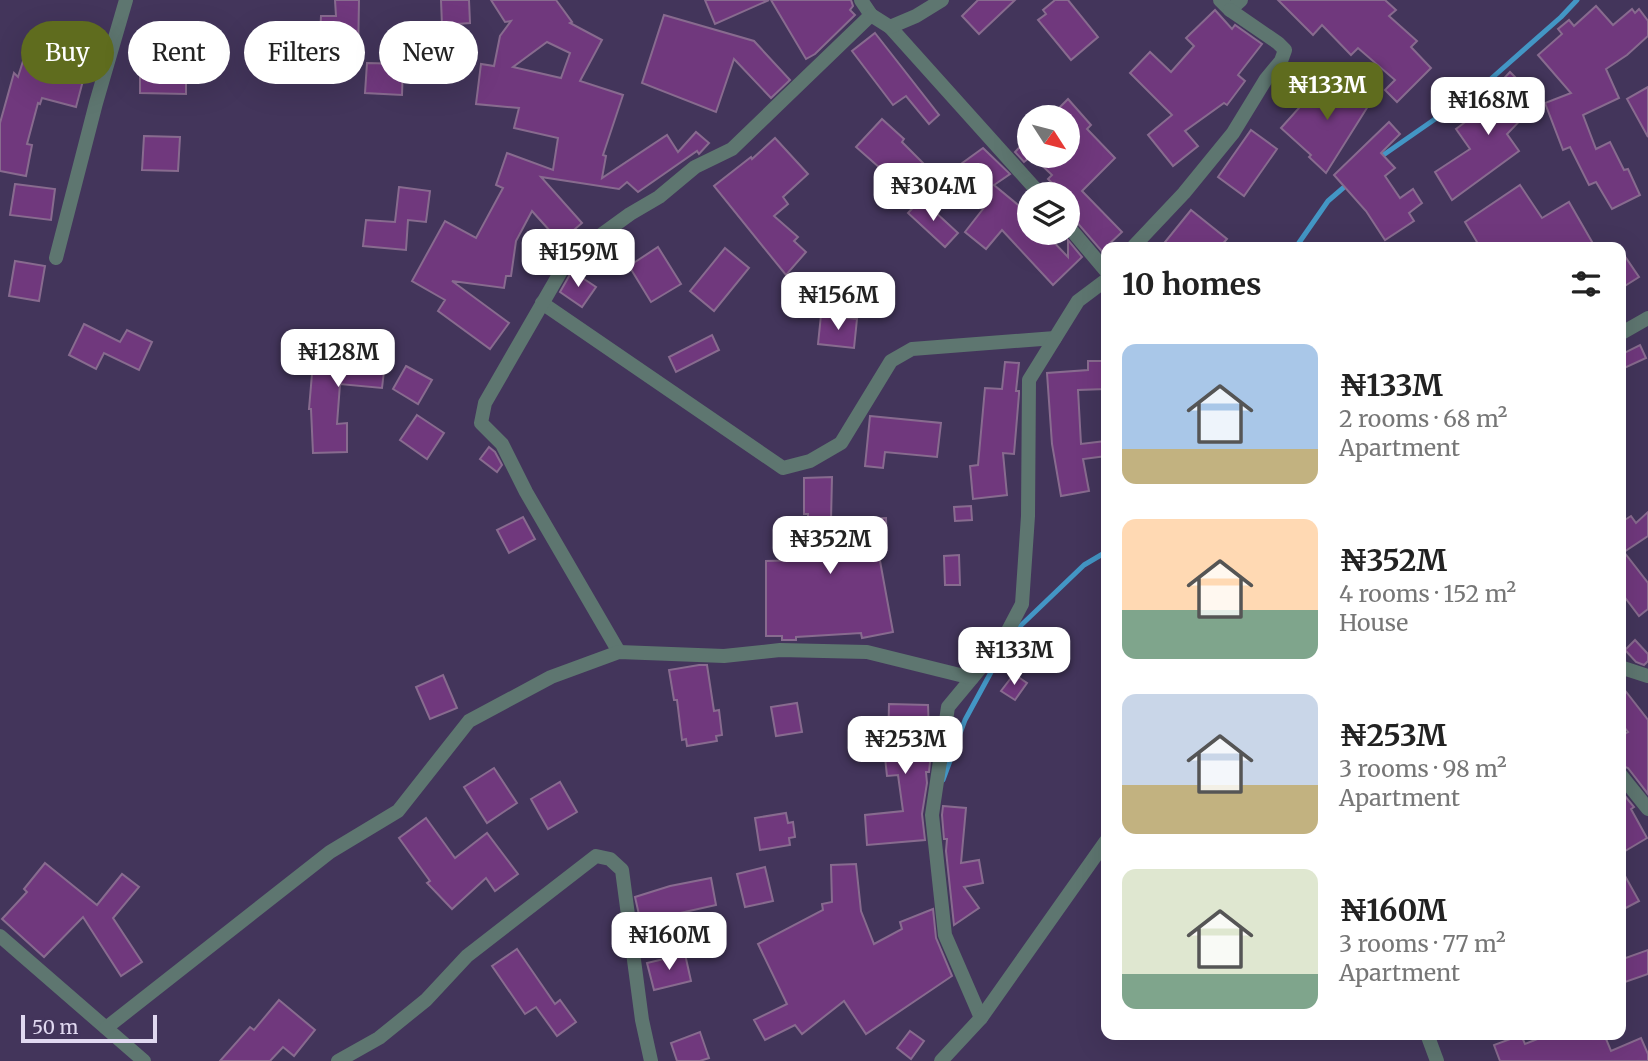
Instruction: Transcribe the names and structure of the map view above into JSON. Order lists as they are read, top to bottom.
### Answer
{
  "scale_bar": "50 m",
  "north": "bottom right",
  "page": {
    "chip": [
      "Buy",
      "Rent",
      "Filters",
      "New"
    ],
    "price": [
      "₦133M",
      "₦168M",
      "₦304M",
      "₦159M",
      "₦156M",
      "₦128M",
      "₦352M",
      "₦133M",
      "₦253M",
      "₦160M"
    ],
    "heading": "10 homes",
    "list": [
      {
        "name": "₦133M",
        "note": "2 rooms · 68 m² · Apartment"
      },
      {
        "name": "₦352M",
        "note": "4 rooms · 152 m² · House"
      },
      {
        "name": "₦253M",
        "note": "3 rooms · 98 m² · Apartment"
      },
      {
        "name": "₦160M",
        "note": "3 rooms · 77 m² · Apartment"
      }
    ],
    "scale": "50 m"
  }
}
